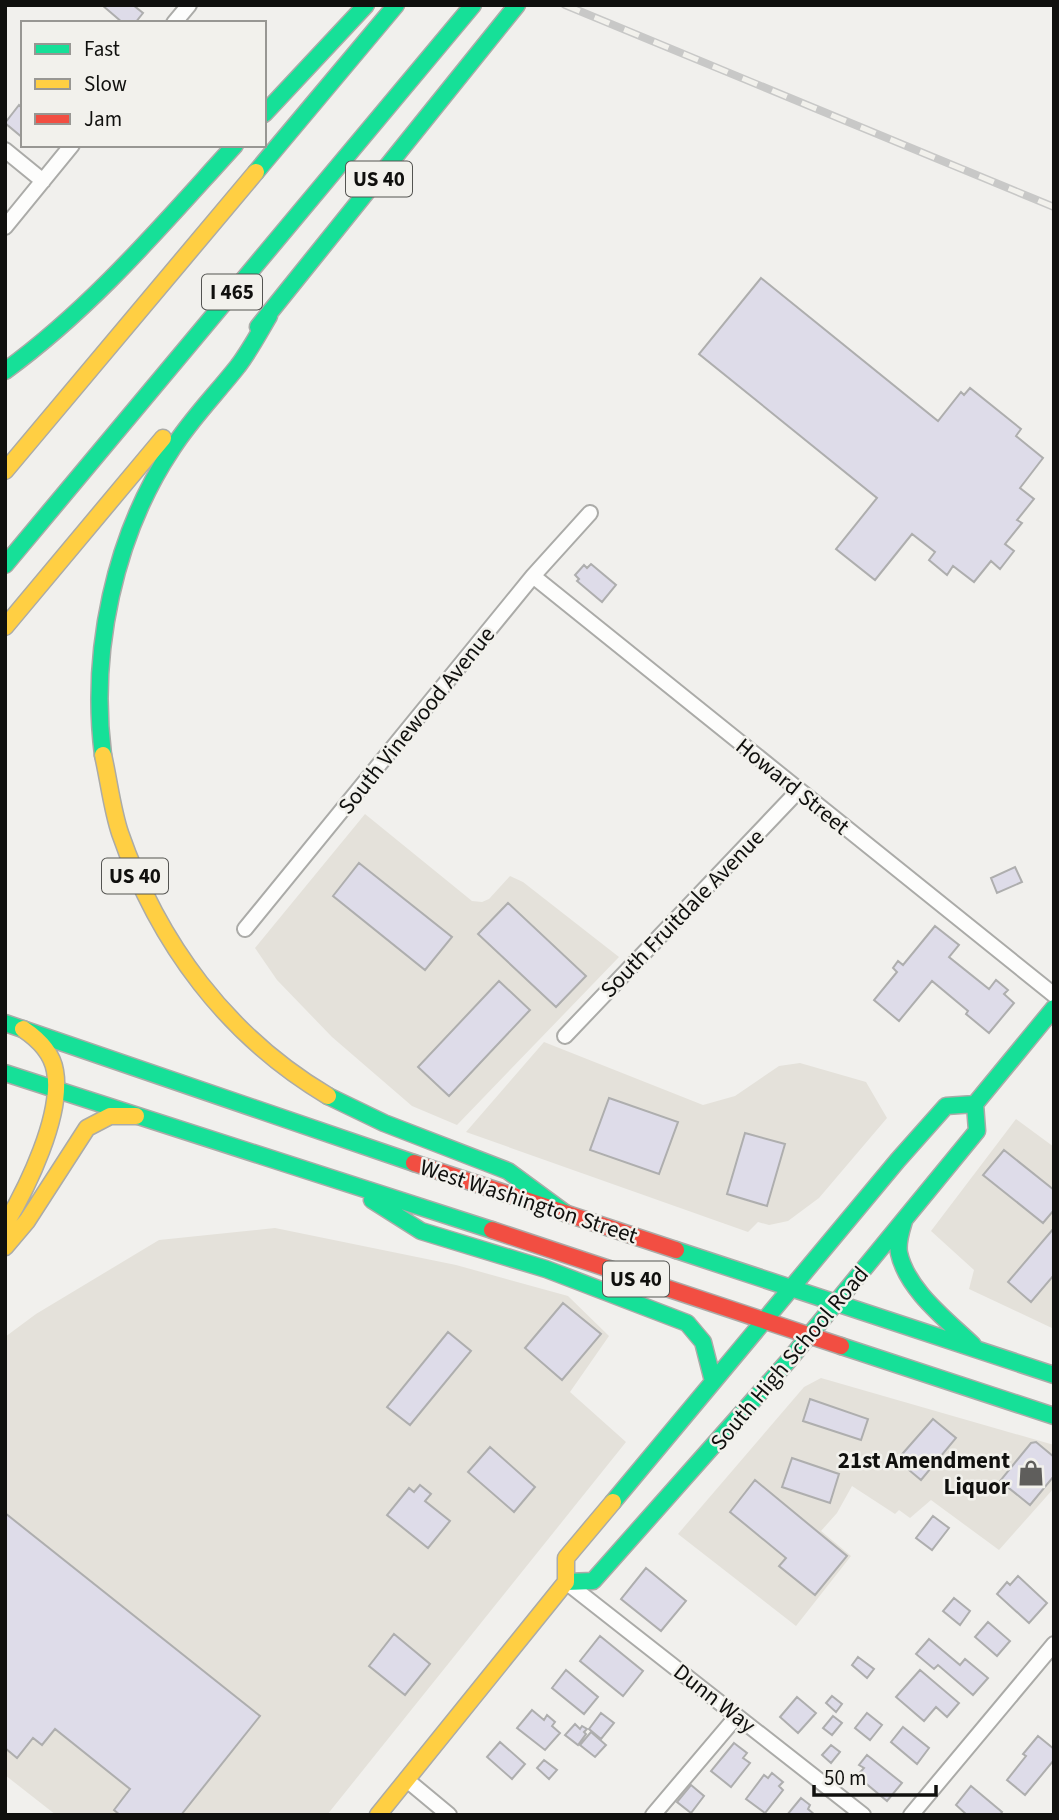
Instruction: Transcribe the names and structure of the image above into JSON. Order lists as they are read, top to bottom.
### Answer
{
  "streets": {
    "main road": [
      "US 40",
      "I 465",
      "West Washington Street",
      "South High School Road"
    ],
    "street": [
      "South Vinewood Avenue",
      "Howard Street",
      "South Fruitdale Avenue",
      "Dunn Way"
    ]
  },
  "crossings": [
    ["US 40", "West Washington Street"],
    ["South Vinewood Avenue", "Howard Street"],
    ["Howard Street", "South Fruitdale Avenue"],
    ["West Washington Street", "South High School Road"],
    ["South High School Road", "Dunn Way"]
  ],
  "places": {
    "shop": ["21st Amendment Liquor"]
  },
  "legend": ["Fast", "Slow", "Jam"],
  "scale_bar": "50 m"
}
